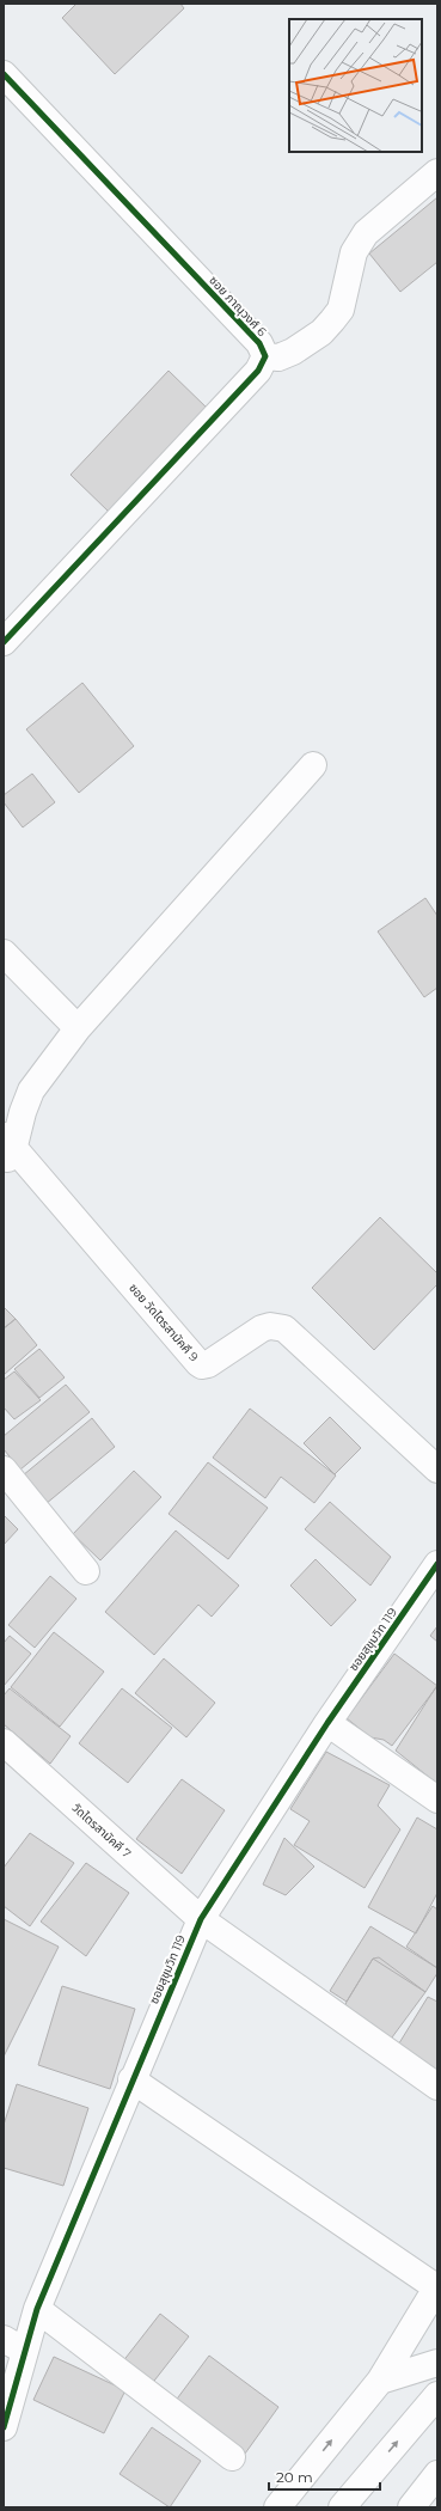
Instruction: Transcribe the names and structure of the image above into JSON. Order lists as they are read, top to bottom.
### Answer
{
  "streets": {
    "main road": [
      "ซอย ภาณุวงศ์ 6",
      "ซอย วัดไตรสามัคคี 9",
      "ซอยสุขุมวิท 119",
      "วัดไตรสามัคคี 7"
    ]
  },
  "crossings": [
    ["ซอยสุขุมวิท 119", "วัดไตรสามัคคี 7"]
  ],
  "scale_bar": "20 m"
}
